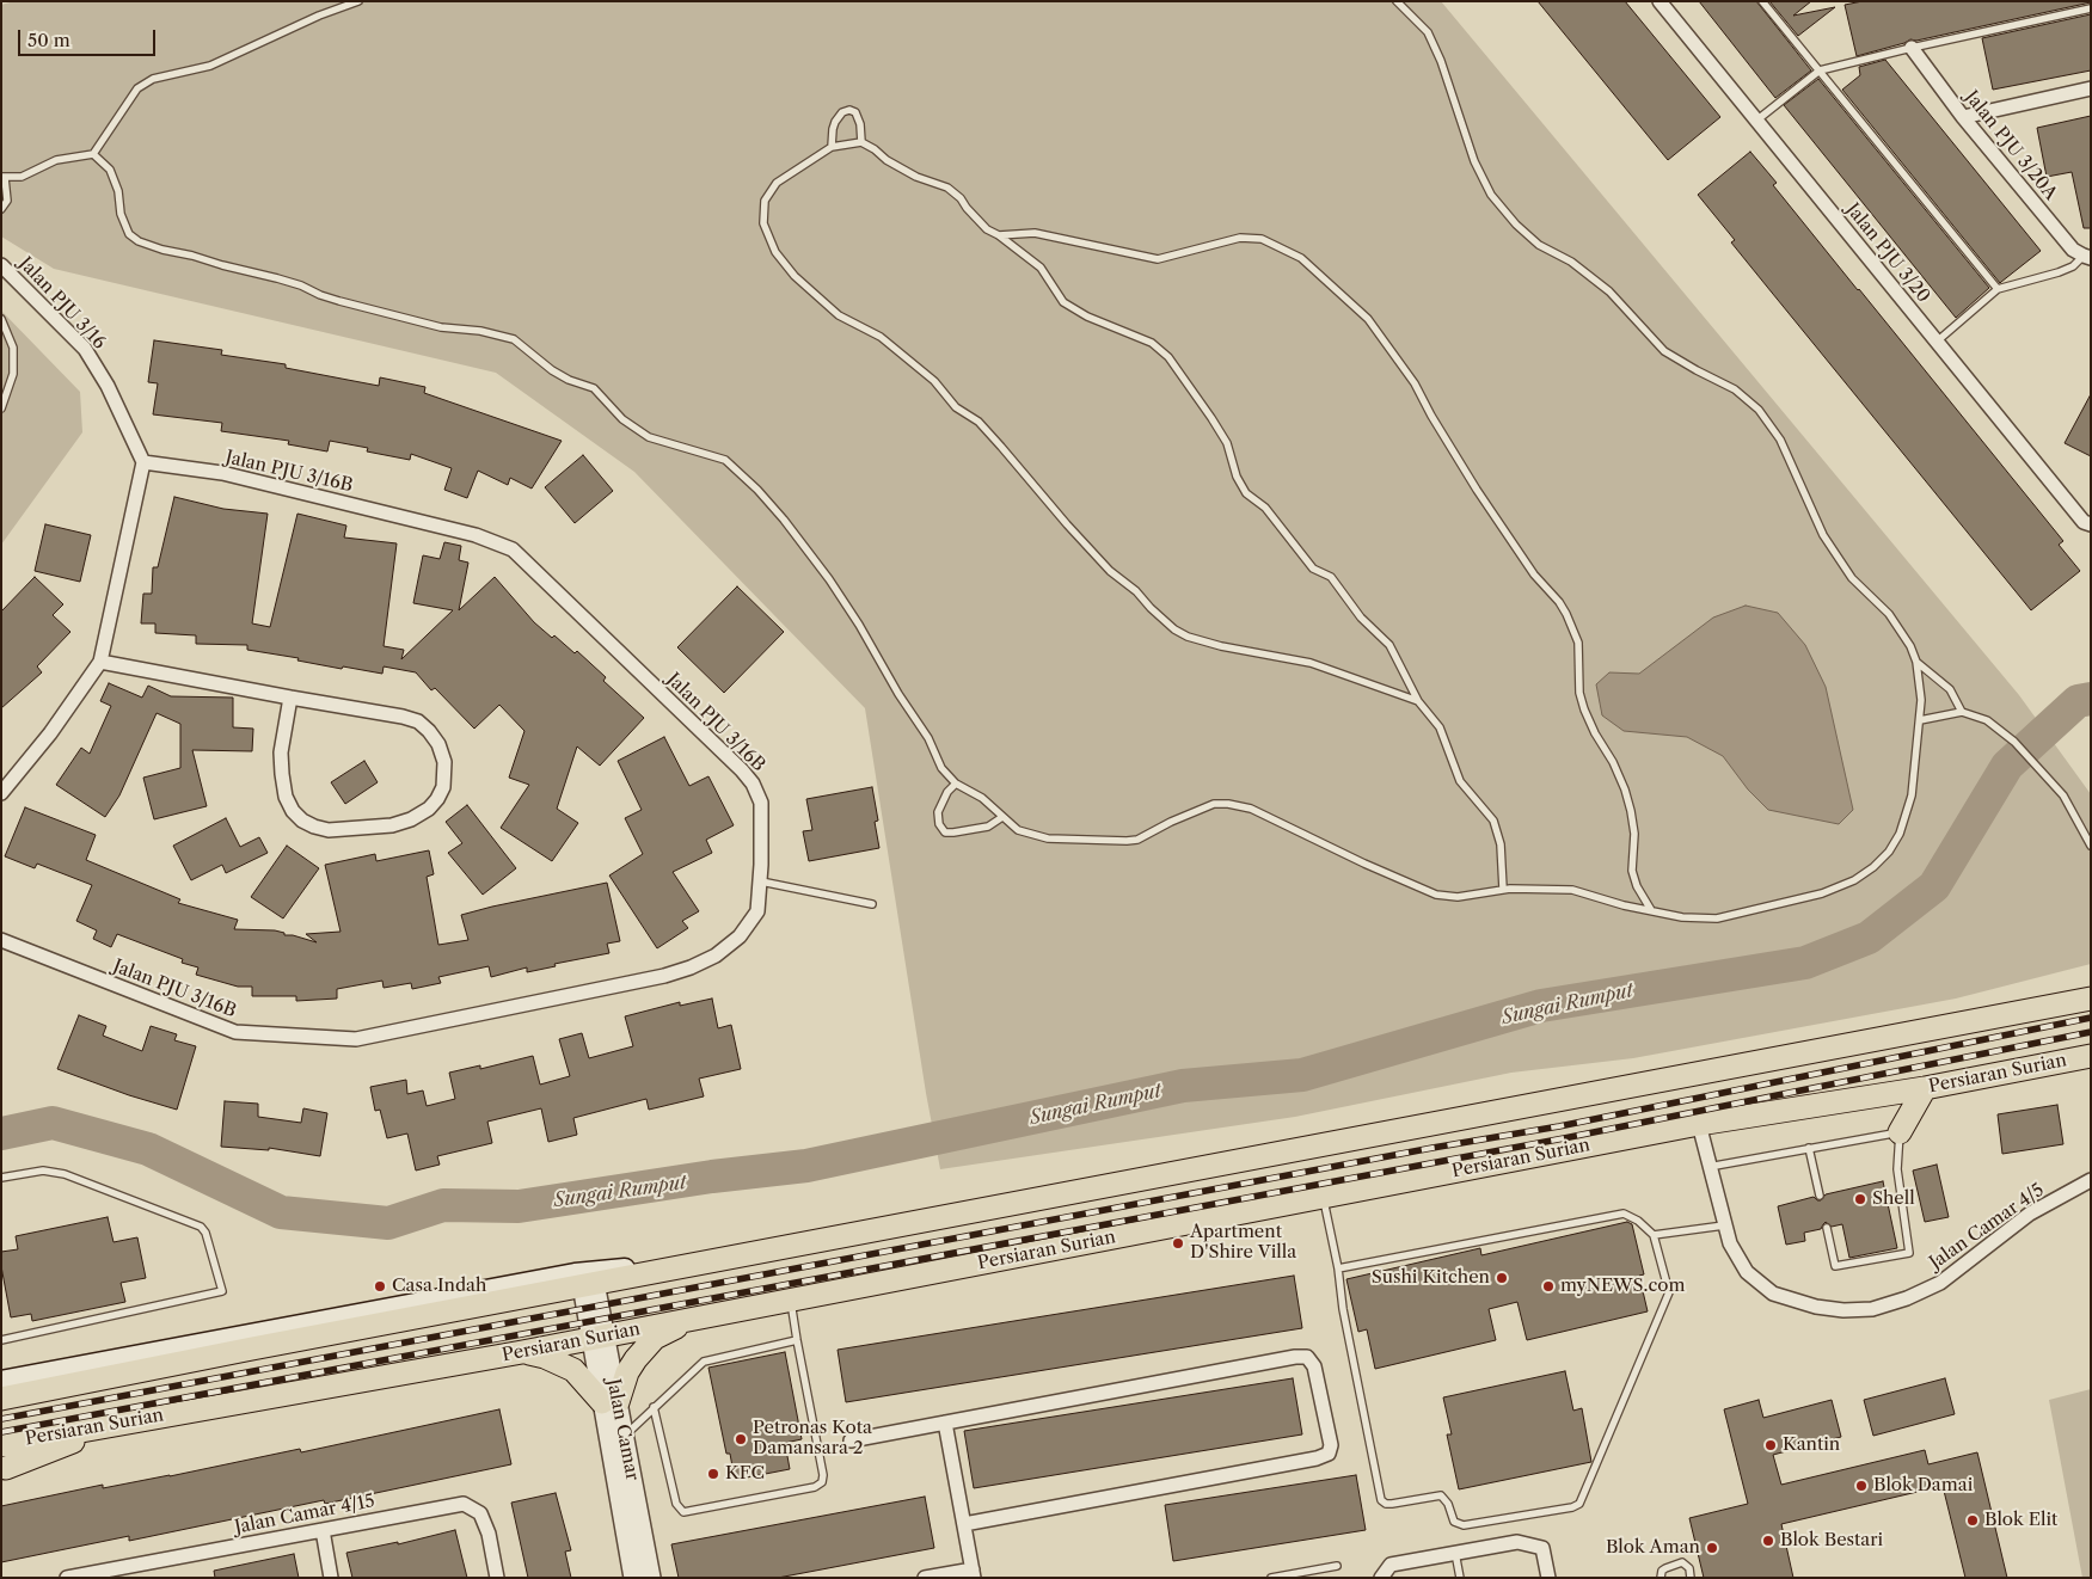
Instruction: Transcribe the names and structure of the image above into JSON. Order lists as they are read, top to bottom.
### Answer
{
  "streets": {
    "main road": ["Persiaran Surian"],
    "street": [
      "Jalan PJU 3/20A",
      "Jalan PJU 3/20",
      "Jalan PJU 3/16",
      "Jalan PJU 3/16B",
      "Jalan Camar 4/5",
      "Jalan Camar",
      "Jalan Camar 4/15"
    ]
  },
  "crossings": [
    ["Jalan PJU 3/16", "Jalan PJU 3/16B"],
    ["Persiaran Surian", "Jalan Camar 4/5"],
    ["Persiaran Surian", "Jalan Camar"]
  ],
  "water": ["Sungai Rumput"],
  "places": [
    "Shell",
    "Apartment D'Shire Villa",
    "Sushi Kitchen",
    "Casa Indah",
    "myNEWS.com",
    "Petronas Kota Damansara 2",
    "Kantin",
    "KFC",
    "Blok Damai",
    "Blok Elit",
    "Blok Bestari",
    "Blok Aman"
  ],
  "scale_bar": "50 m"
}
